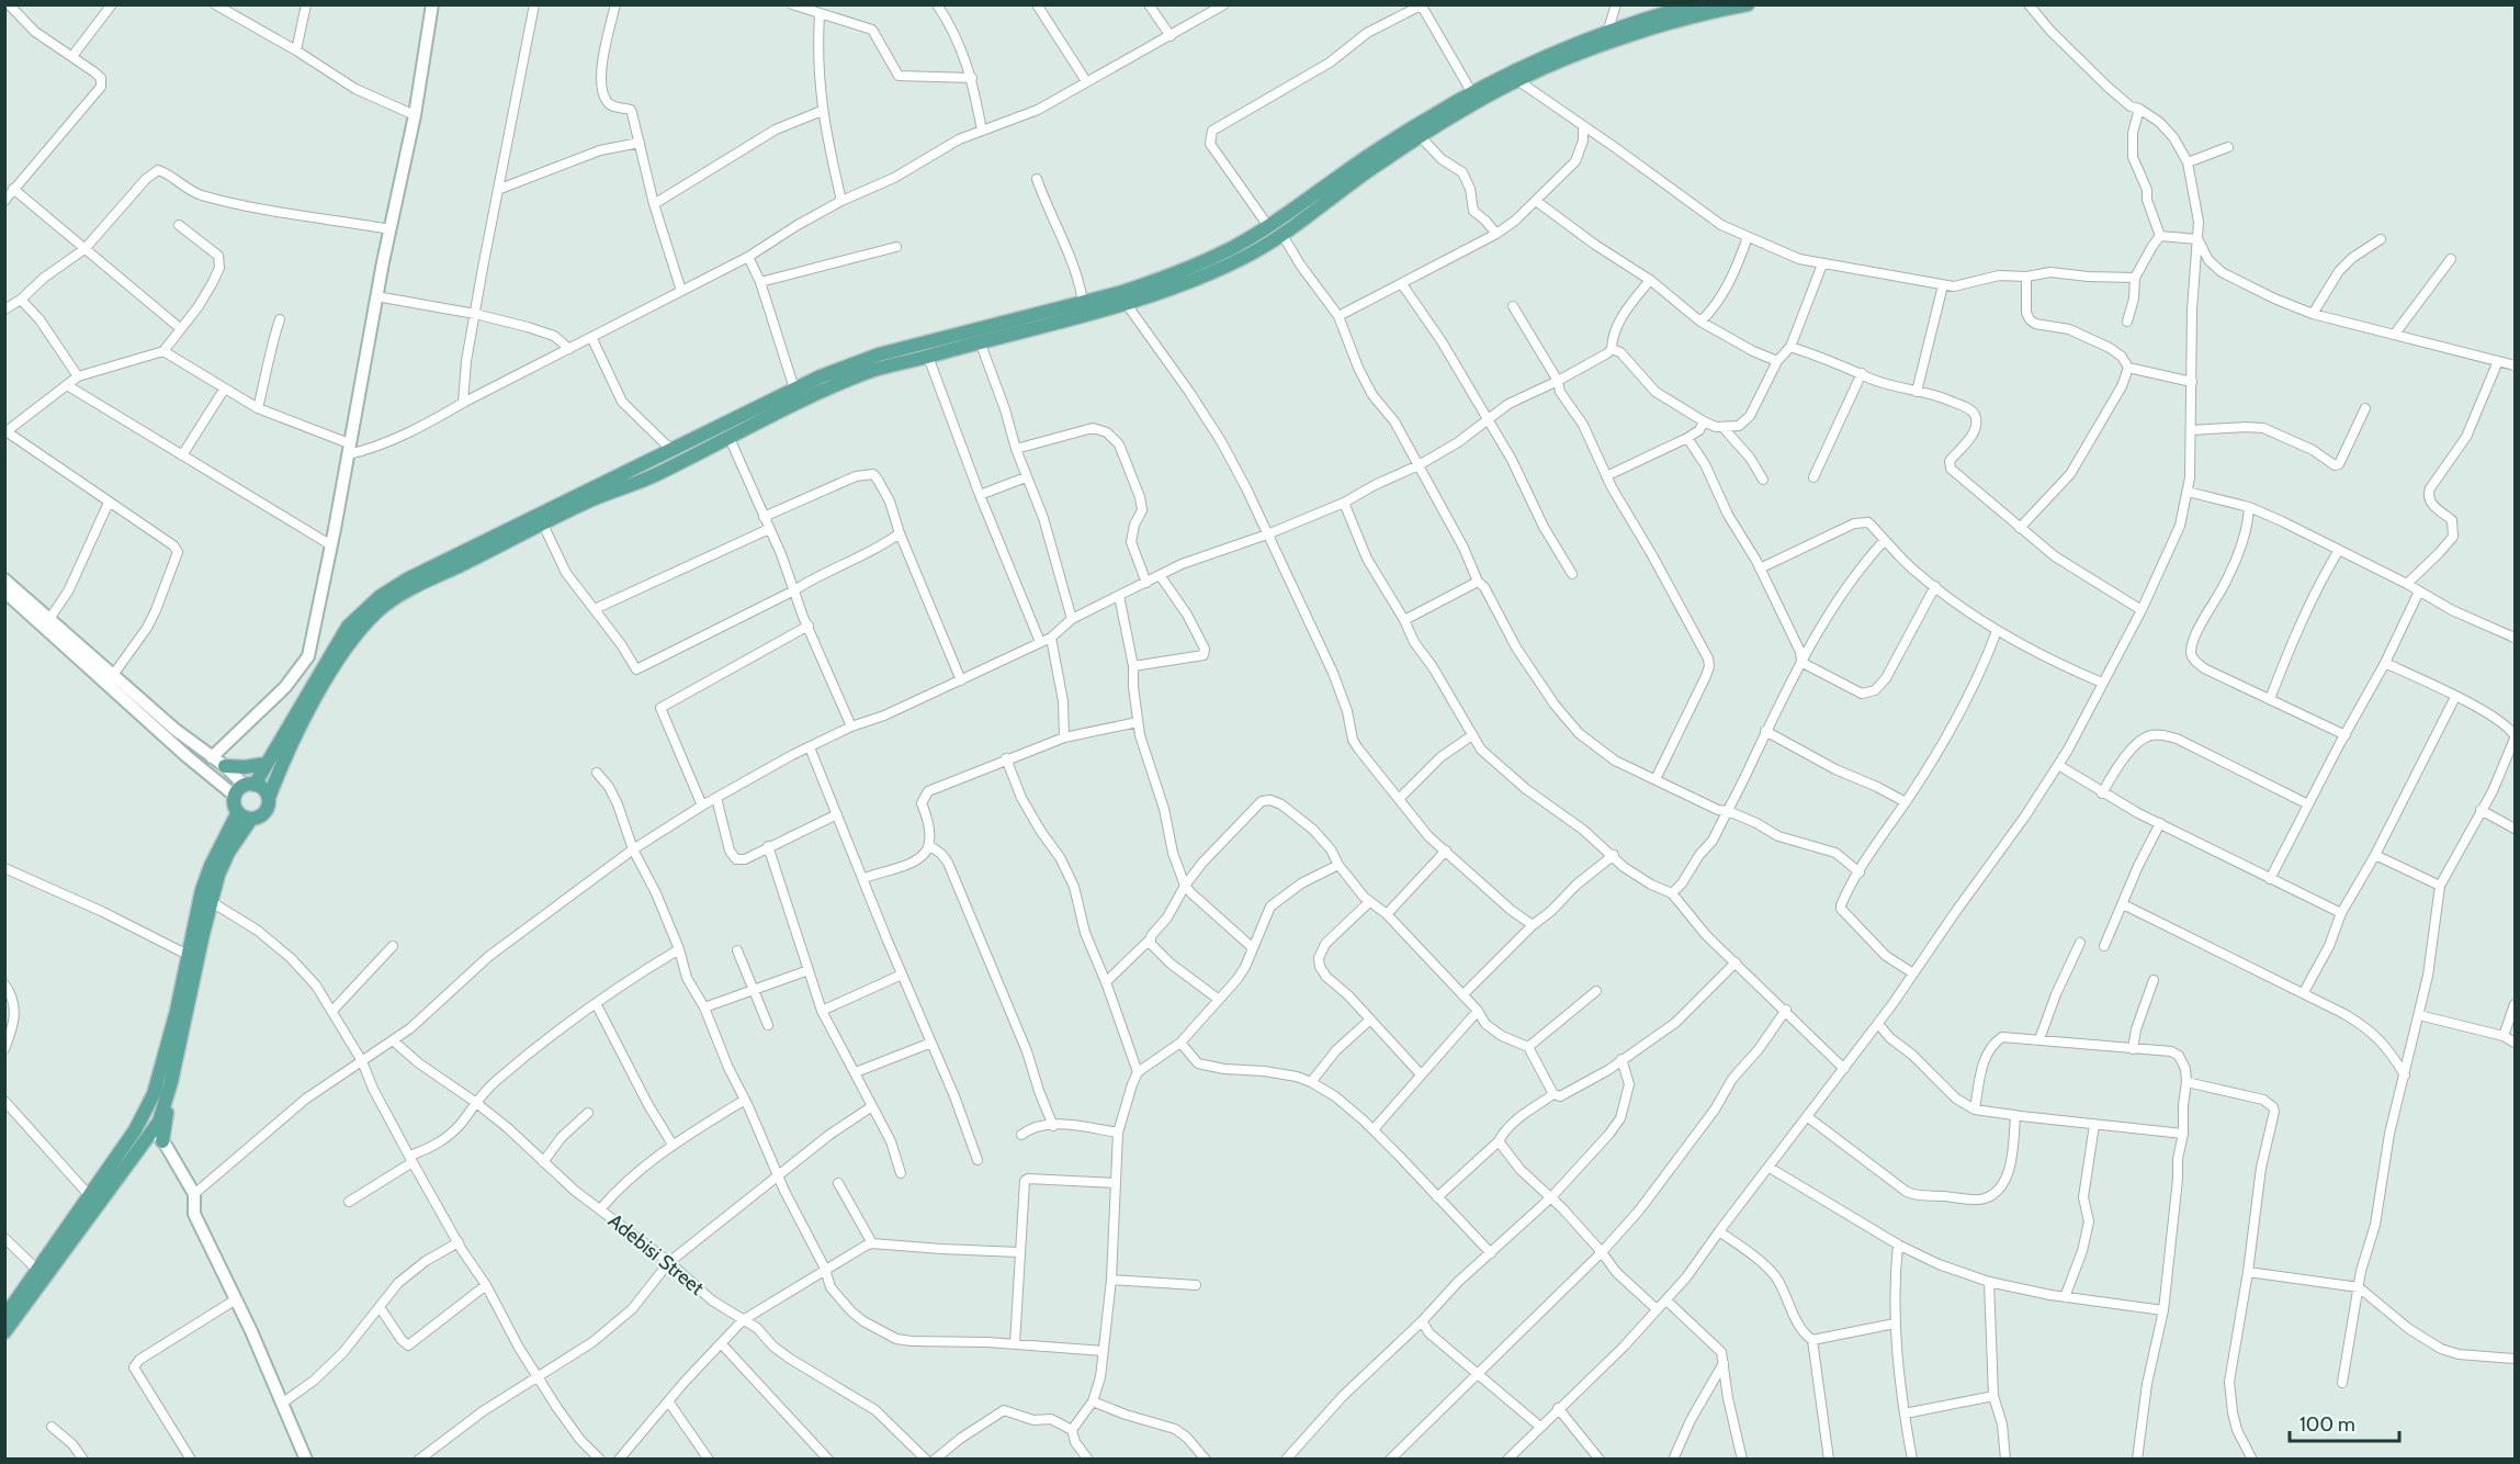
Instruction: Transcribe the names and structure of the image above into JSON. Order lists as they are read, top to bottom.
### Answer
{
  "streets": {
    "street": ["Adebisi Street"]
  },
  "scale_bar": "100 m"
}
